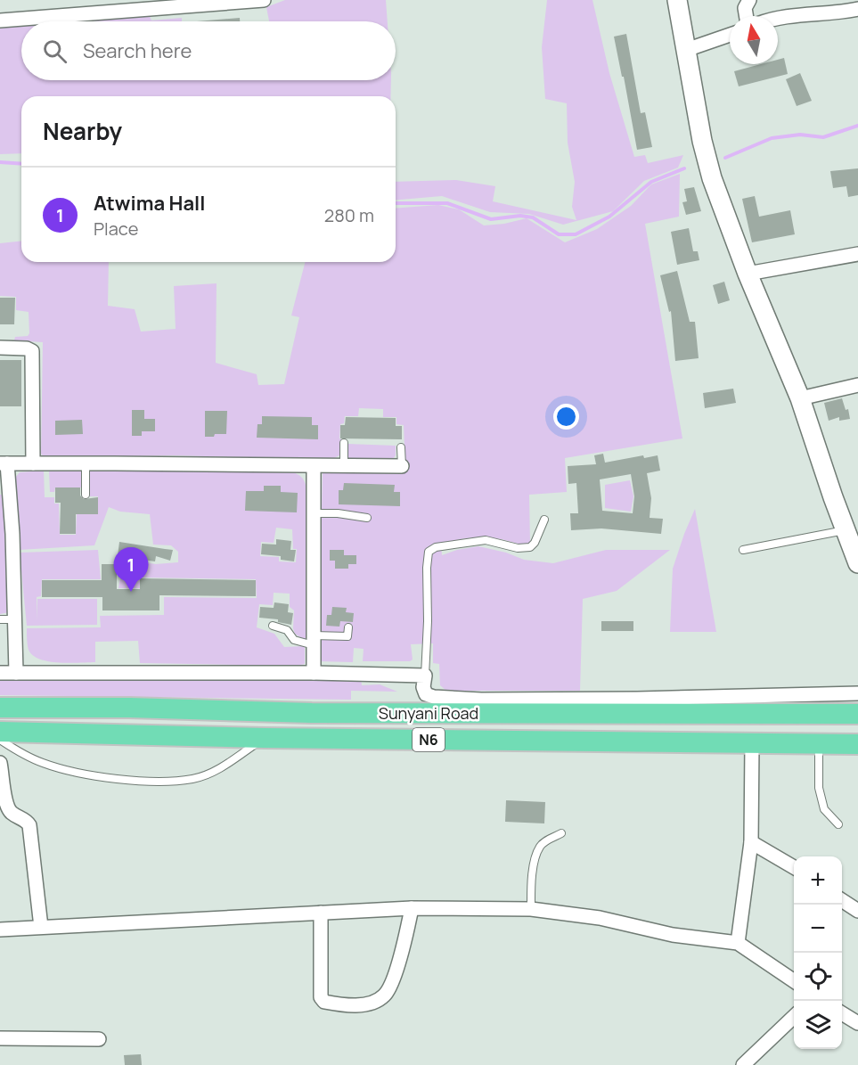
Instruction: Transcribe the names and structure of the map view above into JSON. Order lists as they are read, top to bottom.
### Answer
{
  "streets": {
    "main road": ["Sunyani Road", "N6"]
  },
  "north": "top",
  "page": {
    "search": "Search here",
    "heading": "Nearby",
    "list": [
      {
        "mark": "1",
        "name": "Atwima Hall",
        "note": "Place",
        "value": "280 m"
      }
    ],
    "pins": "1",
    "map_buttons": ["+", "−"]
  }
}
